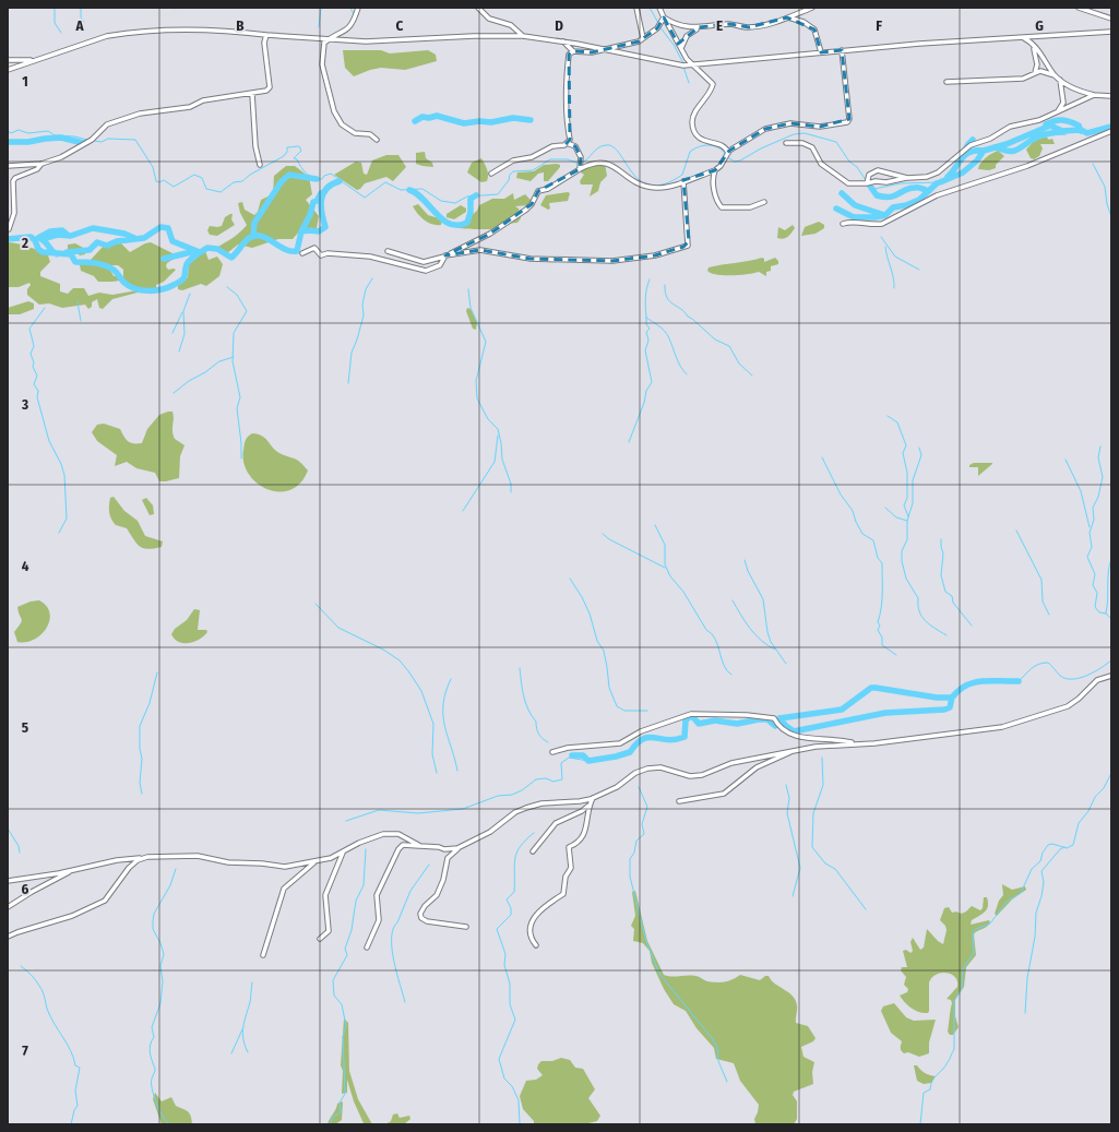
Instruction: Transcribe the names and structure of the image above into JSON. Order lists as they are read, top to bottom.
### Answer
{
  "grid": {
    "columns": [
      "A",
      "B",
      "C",
      "D",
      "E",
      "F",
      "G"
    ],
    "rows": [
      "1",
      "2",
      "3",
      "4",
      "5",
      "6",
      "7"
    ]
  }
}
